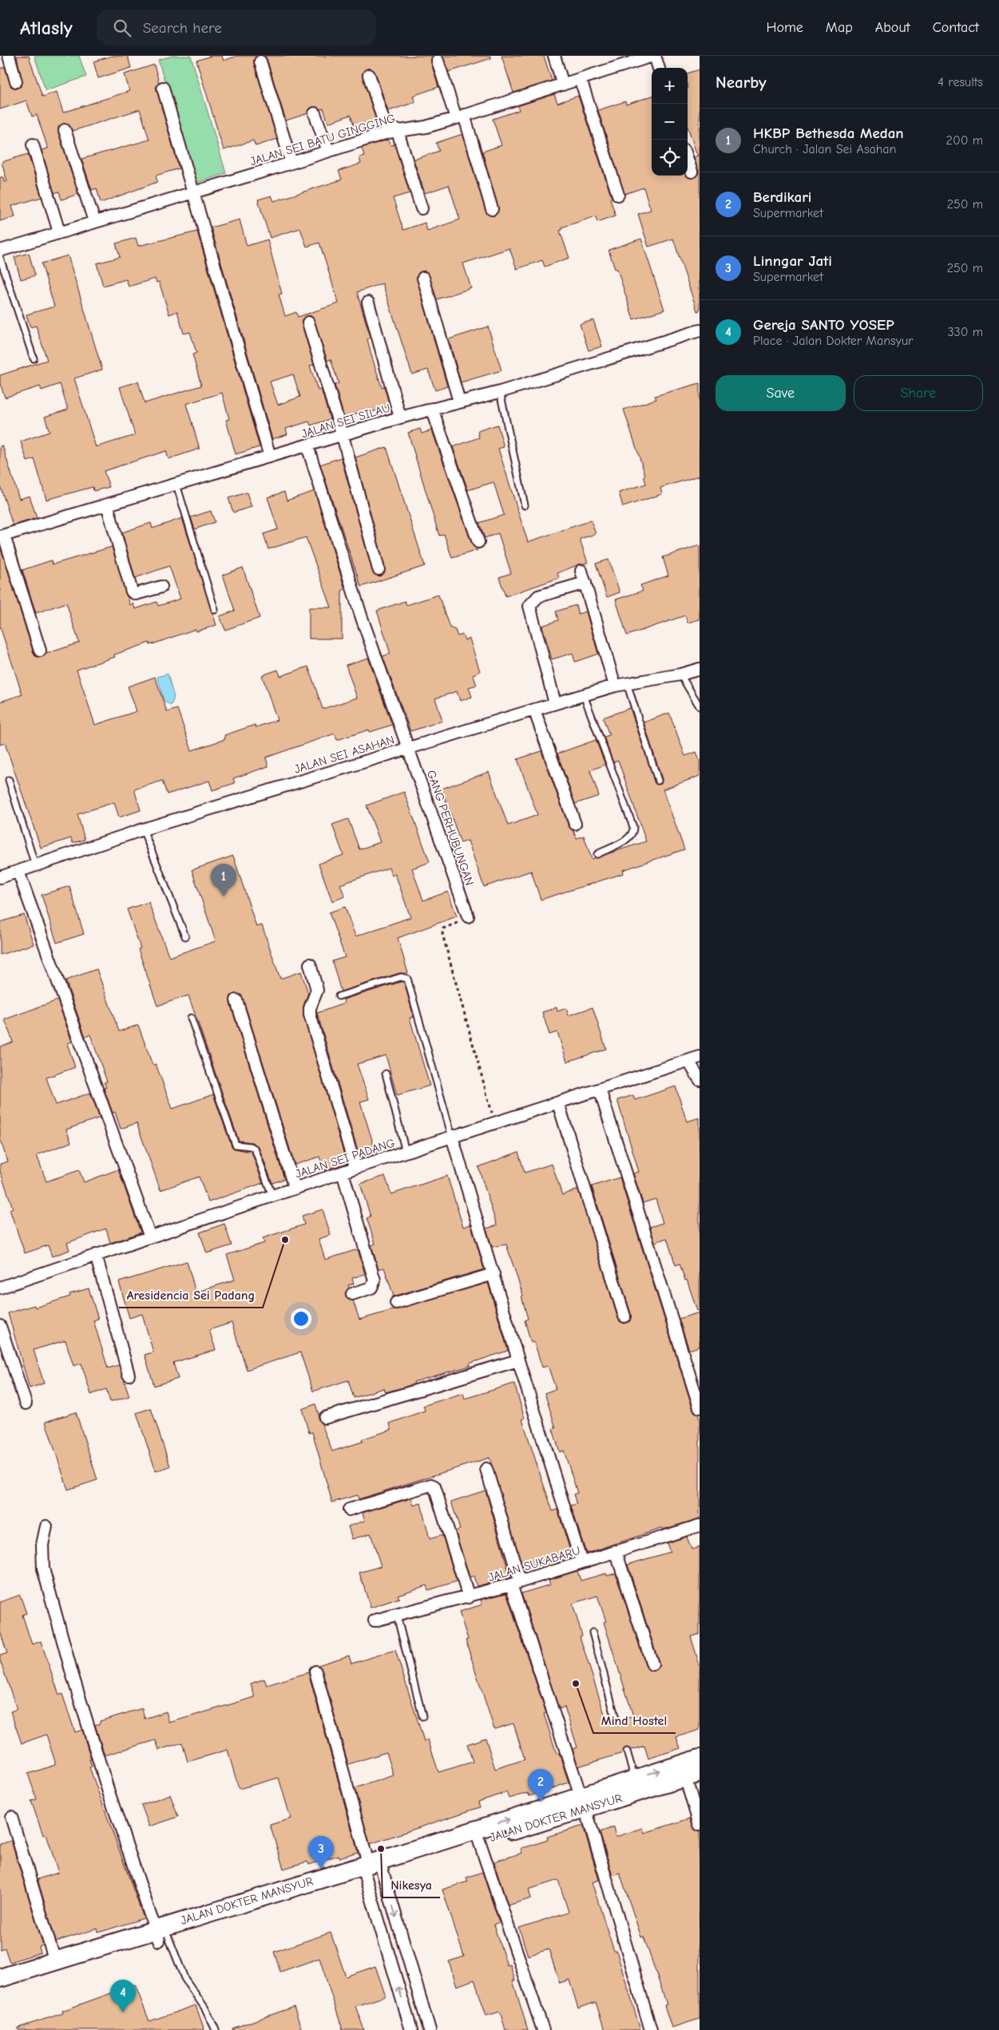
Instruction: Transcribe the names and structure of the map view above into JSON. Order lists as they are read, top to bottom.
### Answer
{
  "streets": {
    "main road": ["JALAN DOKTER MANSYUR"],
    "street": [
      "JALAN SEI BATU GINGGING",
      "JALAN SEI SILAU",
      "JALAN SEI ASAHAN",
      "GANG PERHUBUNGAN",
      "JALAN SEI PADANG",
      "JALAN SUKABARU"
    ]
  },
  "crossings": [
    ["JALAN SEI SILAU", "GANG PERHUBUNGAN"],
    ["JALAN SEI ASAHAN", "GANG PERHUBUNGAN"]
  ],
  "places": ["Aresidencia Sei Padang", "Mind Hostel", "Nikesya"],
  "page": {
    "header": "Atlasly",
    "search": "Search here",
    "nav": [
      "Home",
      "Map",
      "About",
      "Contact"
    ],
    "heading": ["Nearby", "4 results"],
    "map_buttons": ["+", "−"],
    "list": [
      {
        "mark": "1",
        "name": "HKBP Bethesda Medan",
        "note": "Church · Jalan Sei Asahan",
        "value": "200 m"
      },
      {
        "mark": "2",
        "name": "Berdikari",
        "note": "Supermarket",
        "value": "250 m"
      },
      {
        "mark": "3",
        "name": "Linngar Jati",
        "note": "Supermarket",
        "value": "250 m"
      },
      {
        "mark": "4",
        "name": "Gereja SANTO YOSEP",
        "note": "Place · Jalan Dokter Mansyur",
        "value": "330 m"
      }
    ],
    "buttons": ["Save", "Share"],
    "pins": [
      "1",
      "2",
      "3",
      "4"
    ]
  }
}
